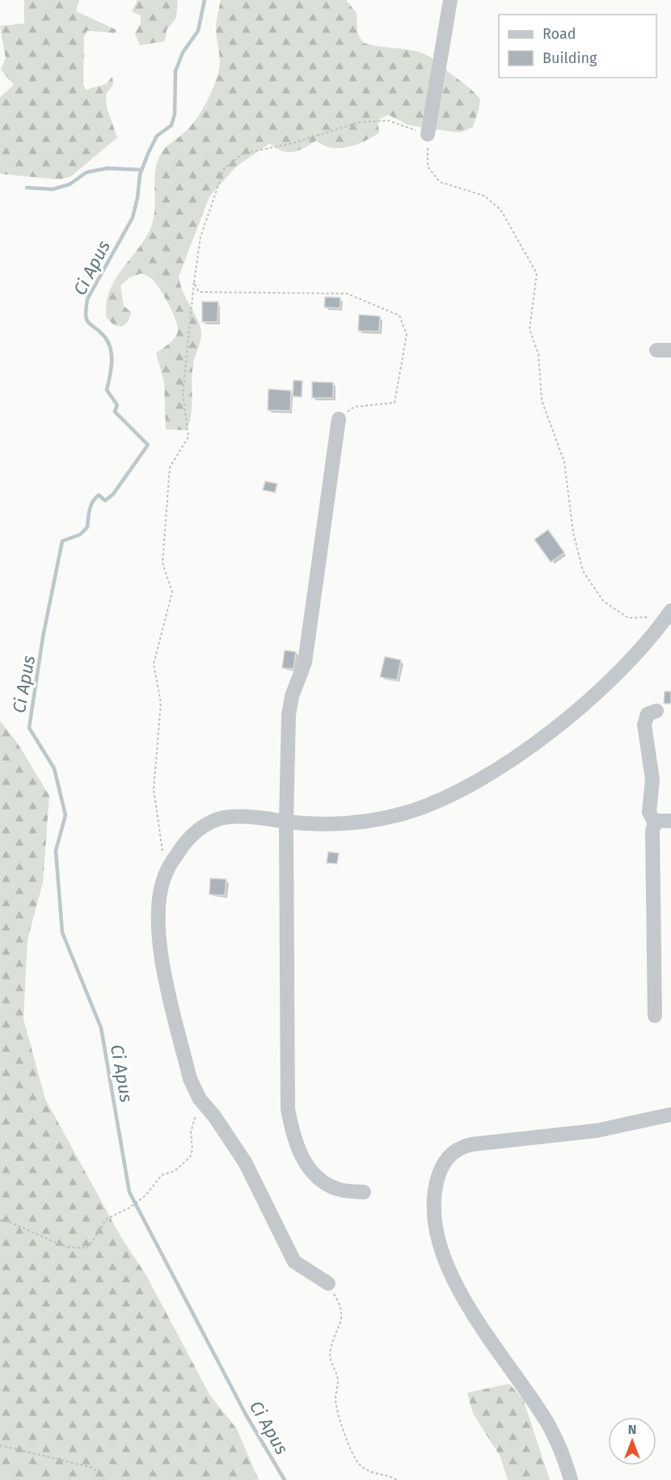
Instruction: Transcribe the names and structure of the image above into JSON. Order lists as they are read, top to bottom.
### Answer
{
  "water": ["Ci Apus"],
  "legend": ["Road", "Building"],
  "north": "top"
}
